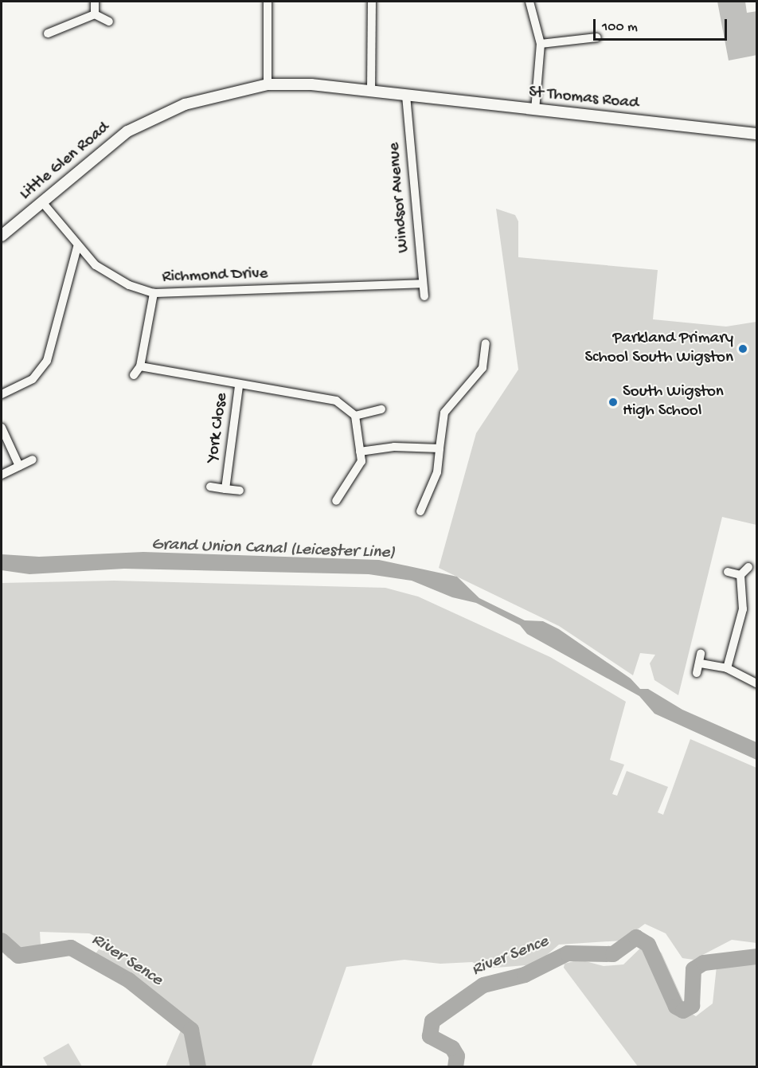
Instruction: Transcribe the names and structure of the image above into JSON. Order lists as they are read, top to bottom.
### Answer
{
  "streets": {
    "main road": ["St Thomas Road", "Little Glen Road"],
    "street": ["Windsor Avenue", "Richmond Drive", "York Close"]
  },
  "crossings": [
    ["St Thomas Road", "Little Glen Road"],
    ["St Thomas Road", "Windsor Avenue"],
    ["Little Glen Road", "Windsor Avenue"],
    ["Little Glen Road", "Richmond Drive"],
    ["Windsor Avenue", "Richmond Drive"]
  ],
  "water": ["Grand Union Canal (Leicester Line)", "River Sence"],
  "places": ["Parkland Primary School South Wigston", "South Wigston High School"],
  "scale_bar": "100 m"
}
